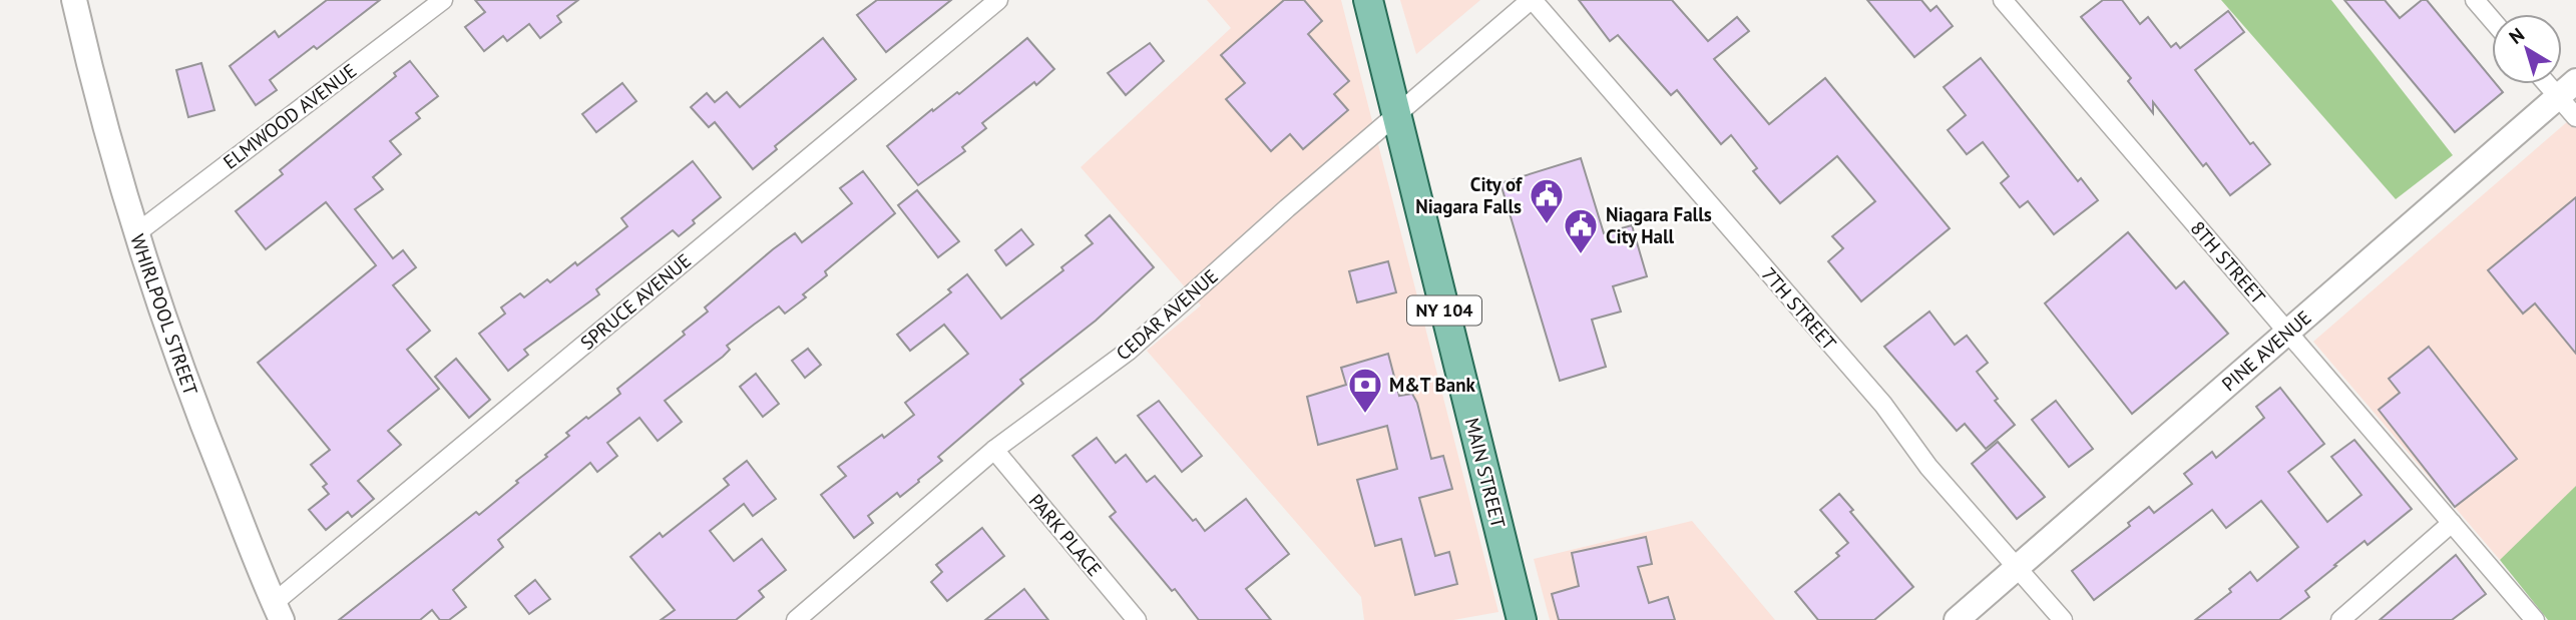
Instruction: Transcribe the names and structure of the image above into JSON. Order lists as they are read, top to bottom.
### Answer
{
  "streets": {
    "main road": [
      "NY 104",
      "WHIRLPOOL STREET",
      "PINE AVENUE",
      "MAIN STREET"
    ],
    "street": [
      "ELMWOOD AVENUE",
      "8TH STREET",
      "SPRUCE AVENUE",
      "7TH STREET",
      "CEDAR AVENUE",
      "PARK PLACE"
    ]
  },
  "crossings": [
    ["ELMWOOD AVENUE", "WHIRLPOOL STREET"],
    ["8TH STREET", "PINE AVENUE"],
    ["SPRUCE AVENUE", "WHIRLPOOL STREET"],
    ["7TH STREET", "CEDAR AVENUE"],
    ["7TH STREET", "PINE AVENUE"],
    ["CEDAR AVENUE", "MAIN STREET"],
    ["CEDAR AVENUE", "PARK PLACE"]
  ],
  "places": {
    "public building": ["City of Niagara Falls", "Niagara Falls City Hall"],
    "bank": ["M&T Bank"]
  },
  "north": "top left"
}
